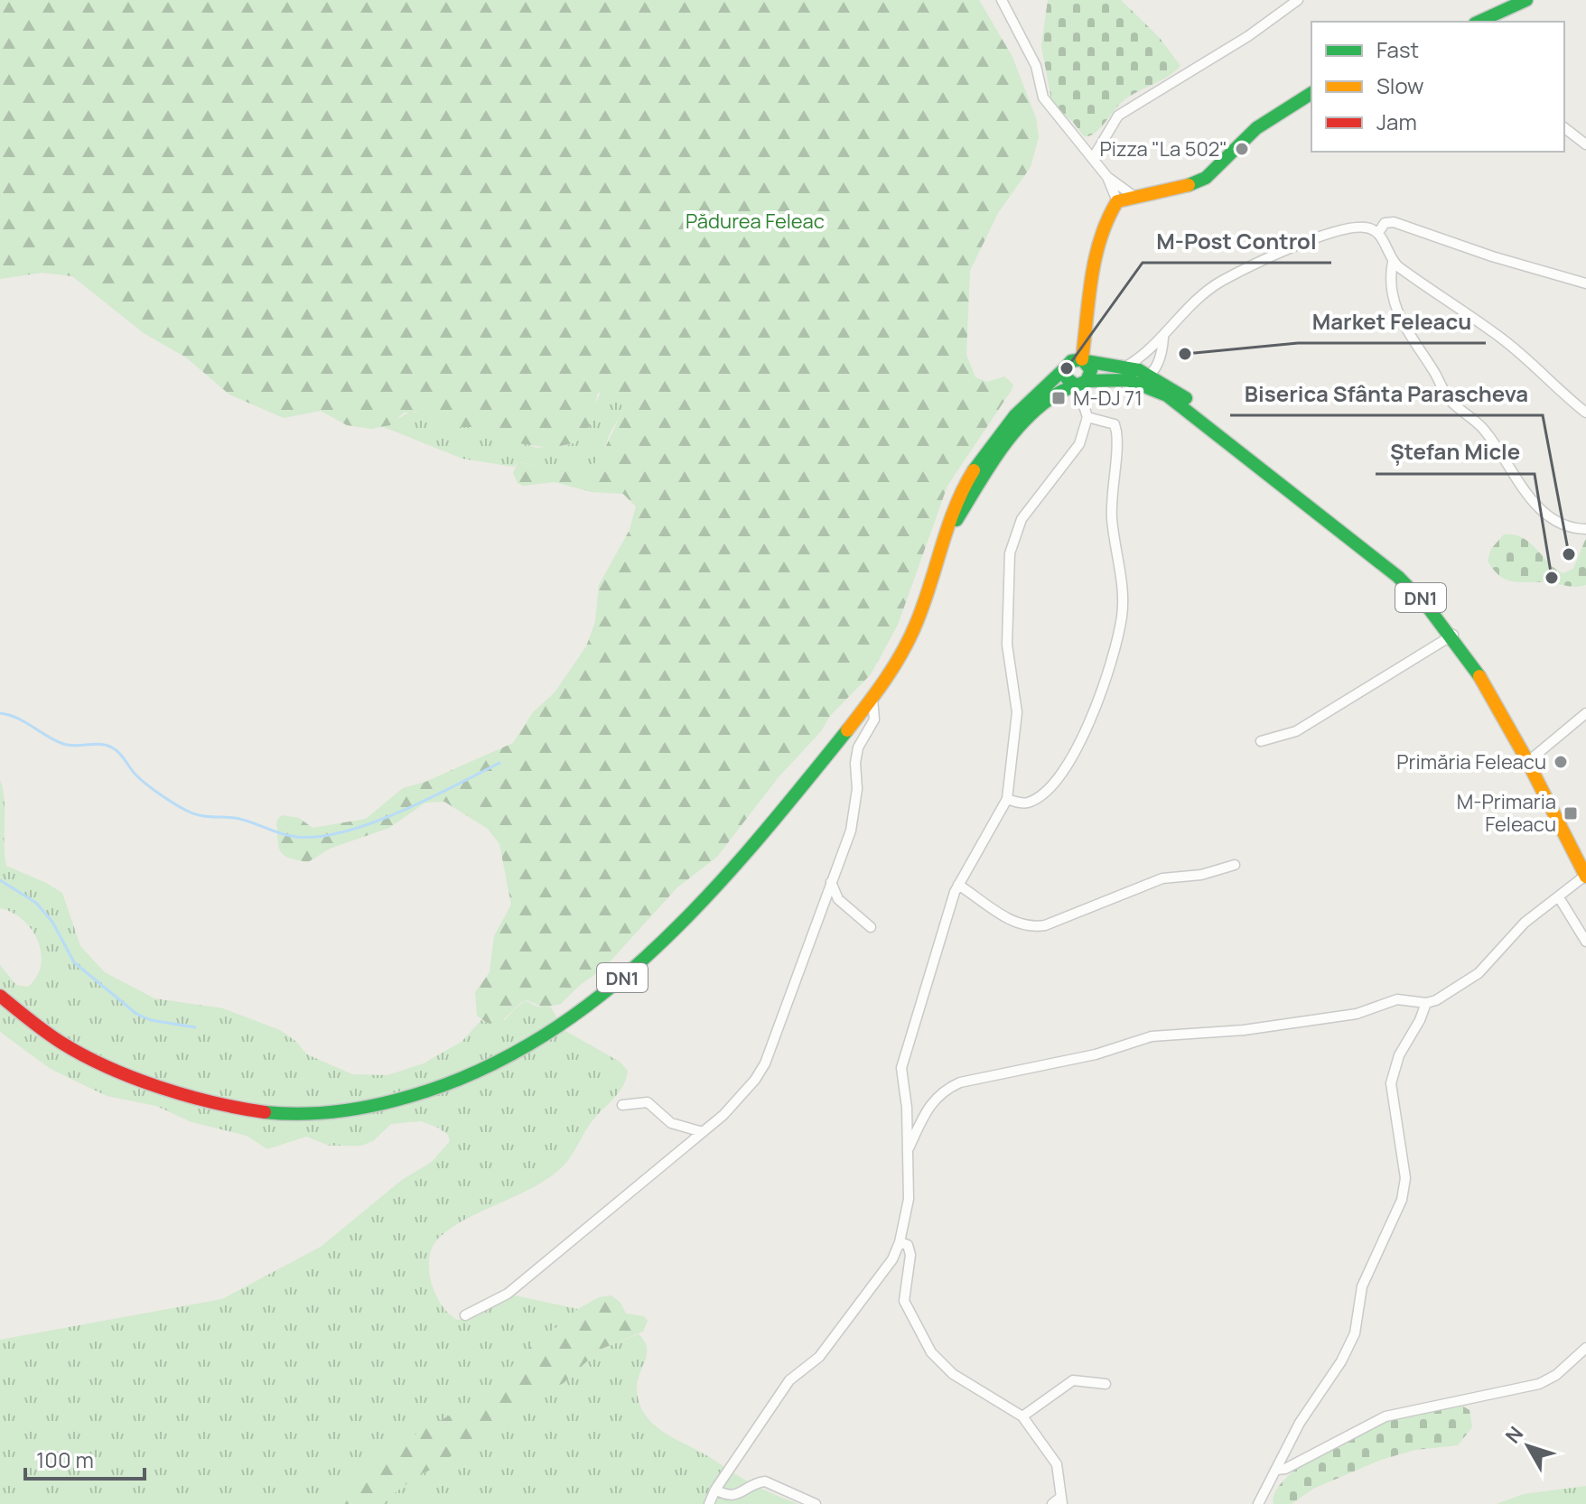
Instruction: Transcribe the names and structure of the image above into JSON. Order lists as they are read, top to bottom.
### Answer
{
  "streets": {
    "main road": ["DN1"]
  },
  "parks": ["Pădurea Feleac"],
  "places": {
    "other": [
      "Pizza \"La 502\"",
      "Market Feleacu",
      "M-Post Control",
      "Biserica Sfânta Parascheva",
      "Ștefan Micle",
      "Primăria Feleacu"
    ],
    "transit": ["M-DJ 71", "M-Primaria Feleacu"]
  },
  "legend": ["Fast", "Slow", "Jam"],
  "scale_bar": "100 m",
  "north": "top left"
}
